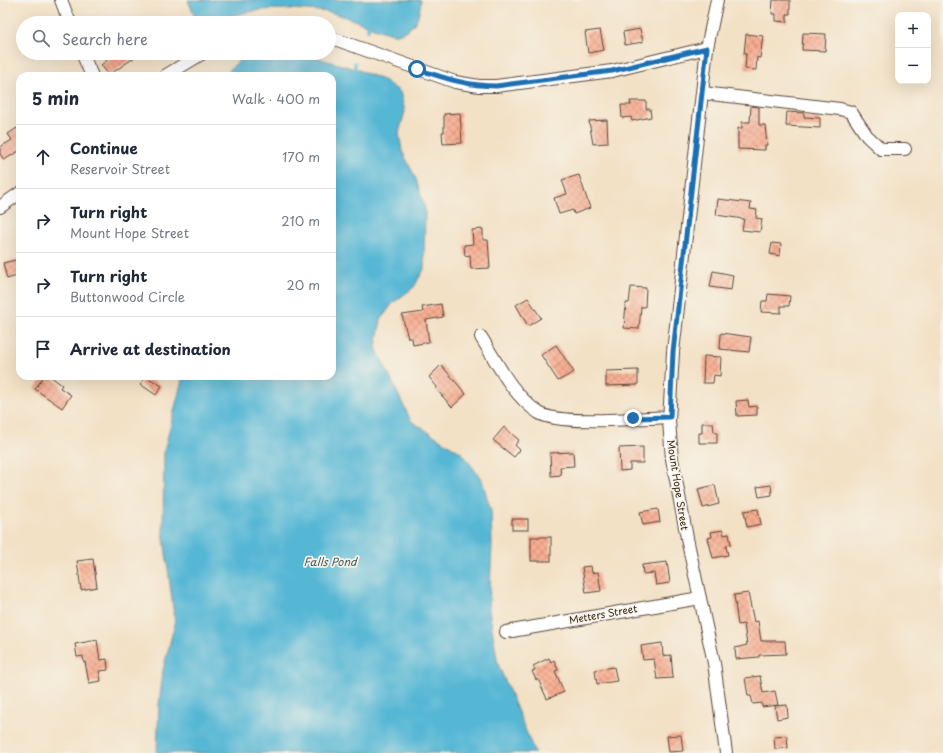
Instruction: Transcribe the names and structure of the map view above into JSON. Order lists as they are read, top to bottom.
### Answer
{
  "streets": {
    "street": ["Mount Hope Street", "Metters Street"]
  },
  "crossings": [
    ["Mount Hope Street", "Metters Street"]
  ],
  "water": ["Falls Pond"],
  "page": {
    "map_buttons": ["+", "−"],
    "search": "Search here",
    "heading": ["5 min", "Walk · 400 m"],
    "list": [
      ["Continue", "Reservoir Street", "170 m"],
      ["Turn right", "Mount Hope Street", "210 m"],
      ["Turn right", "Buttonwood Circle", "20 m"],
      "Arrive at destination"
    ]
  }
}
